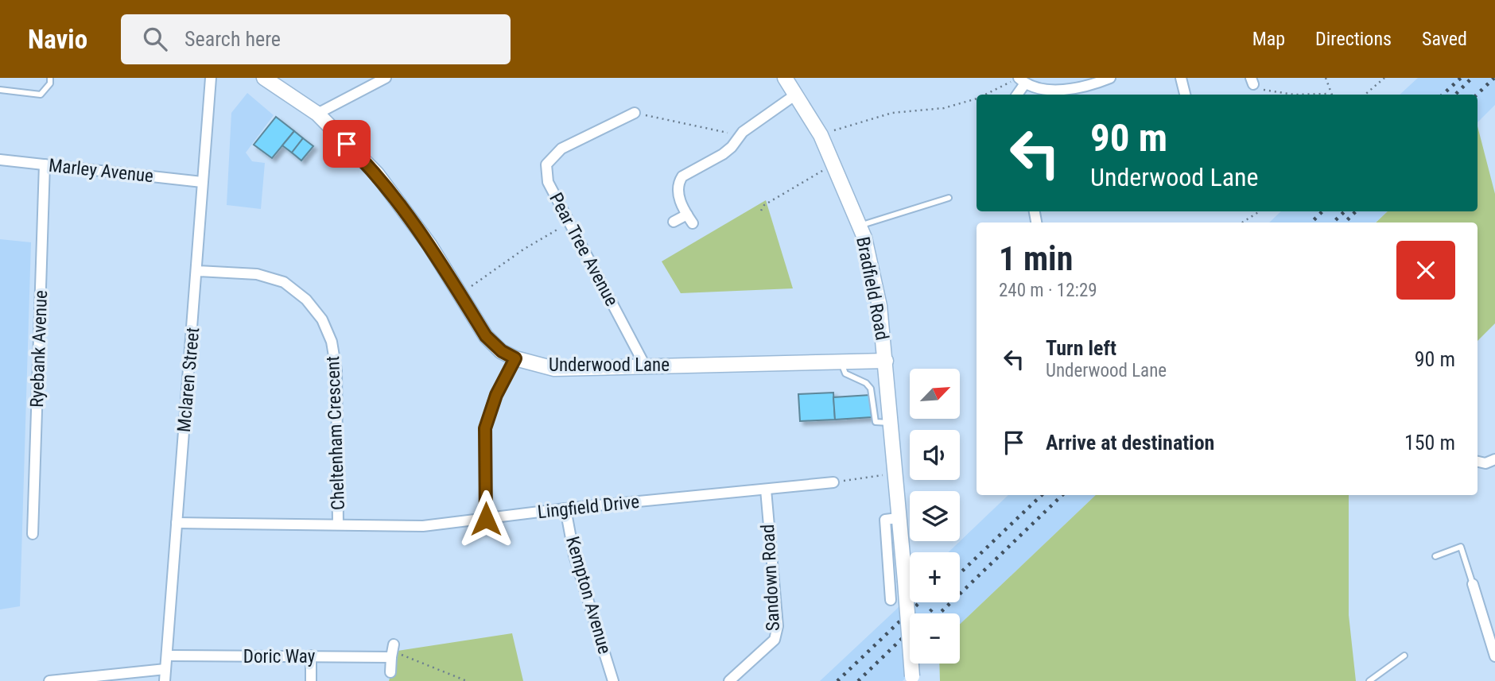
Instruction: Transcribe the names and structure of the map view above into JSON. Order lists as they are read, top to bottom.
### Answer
{
  "streets": {
    "street": [
      "Marley Avenue",
      "Pear Tree Avenue",
      "Bradfield Road",
      "Ryebank Avenue",
      "Underwood Lane",
      "Mclaren Street",
      "Cheltenham Crescent",
      "Lingfield Drive",
      "Sandown Road",
      "Kempton Avenue",
      "Doric Way"
    ]
  },
  "crossings": [
    ["Marley Avenue", "Ryebank Avenue"],
    ["Marley Avenue", "Mclaren Street"],
    ["Pear Tree Avenue", "Underwood Lane"],
    ["Bradfield Road", "Underwood Lane"],
    ["Mclaren Street", "Cheltenham Crescent"],
    ["Mclaren Street", "Lingfield Drive"],
    ["Mclaren Street", "Doric Way"],
    ["Cheltenham Crescent", "Lingfield Drive"],
    ["Lingfield Drive", "Sandown Road"],
    ["Lingfield Drive", "Kempton Avenue"]
  ],
  "north": "top right",
  "page": {
    "header": "Navio",
    "search": "Search here",
    "nav": ["Map", "Directions", "Saved"],
    "turn": ["90 m", "Underwood Lane"],
    "heading": ["1 min", "240 m · 12:29"],
    "list": [
      {
        "name": "Turn left",
        "note": "Underwood Lane",
        "value": "90 m"
      },
      {
        "name": "Arrive at destination",
        "value": "150 m"
      }
    ],
    "map_buttons": ["+", "−"]
  }
}
